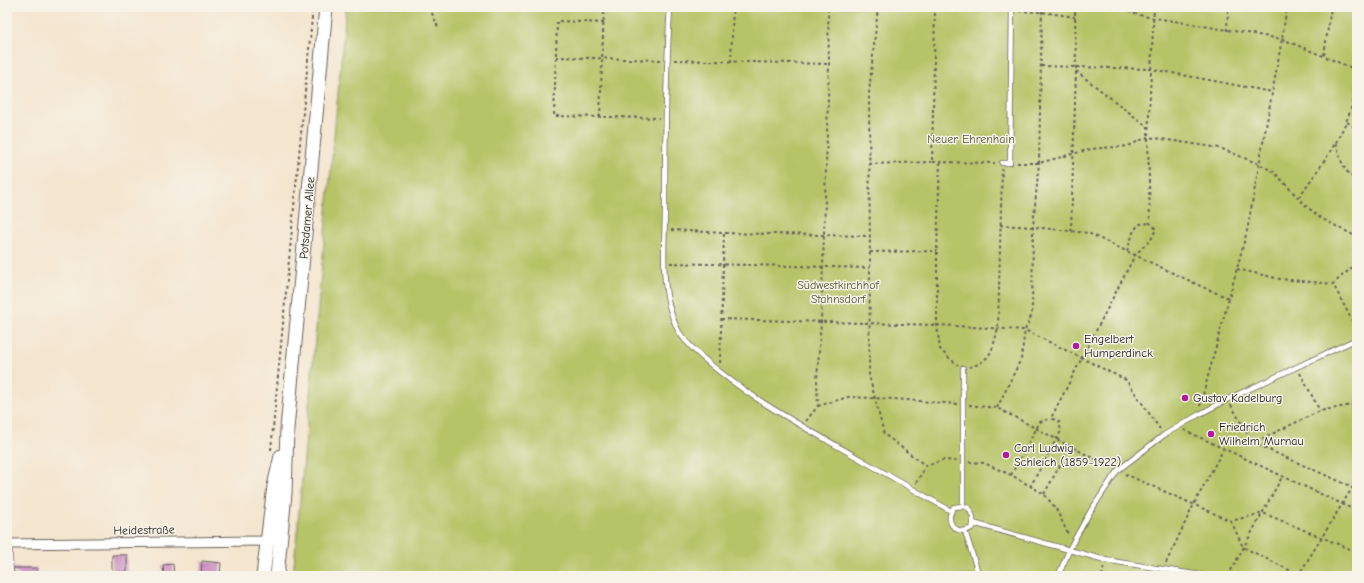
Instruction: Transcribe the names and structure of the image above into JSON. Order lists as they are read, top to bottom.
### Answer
{
  "streets": {
    "street": ["Potsdamer Allee", "Heidestraße"]
  },
  "crossings": [
    ["Potsdamer Allee", "Heidestraße"]
  ],
  "parks": ["Neuer Ehrenhain", "Südwestkirchhof Stahnsdorf"],
  "places": [
    "Engelbert Humperdinck",
    "Gustav Kadelburg",
    "Friedrich Wilhelm Murnau",
    "Carl Ludwig Schleich (1859-1922)"
  ]
}
